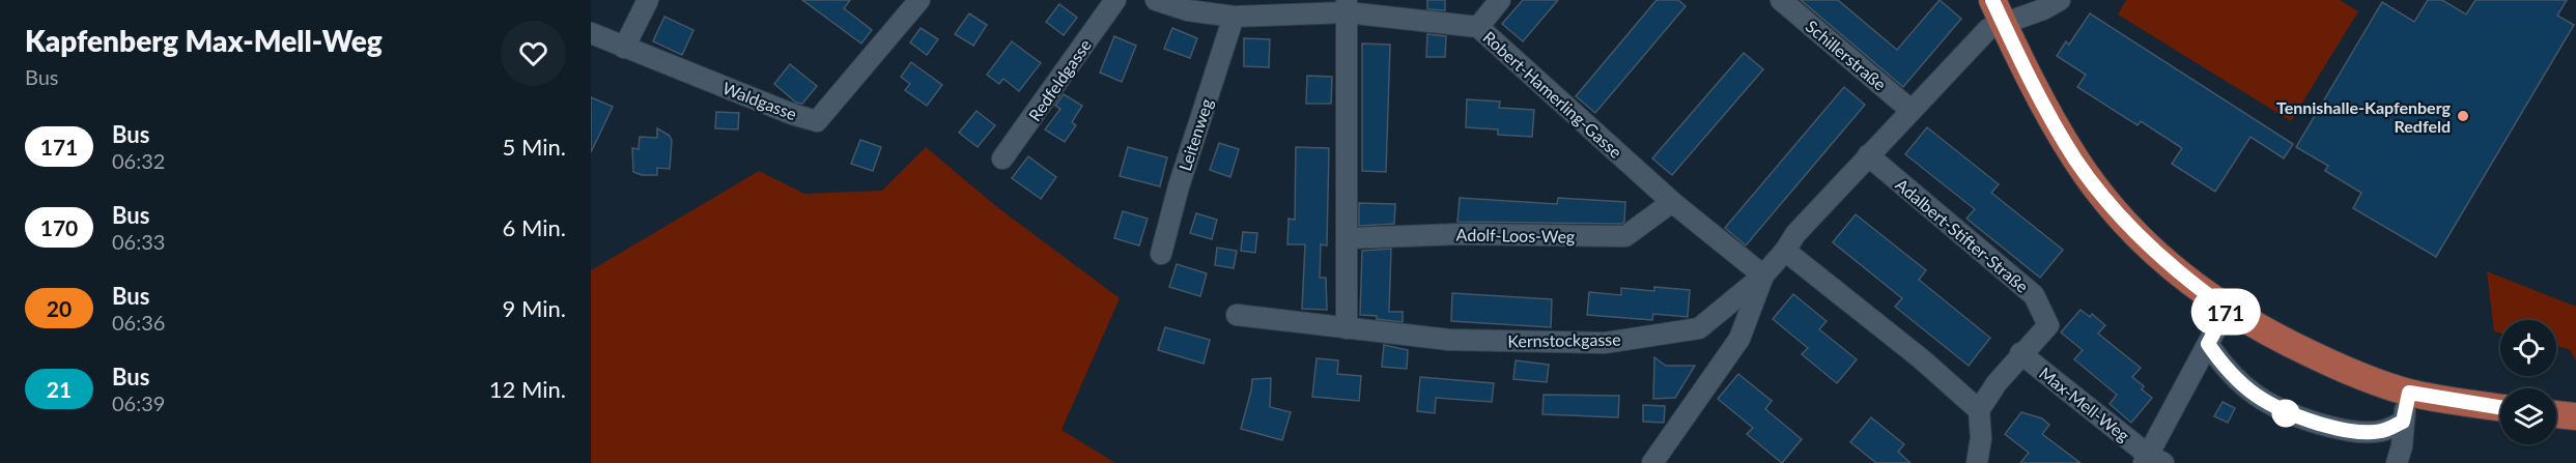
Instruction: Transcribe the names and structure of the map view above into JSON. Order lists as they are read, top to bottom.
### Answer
{
  "streets": {
    "street": [
      "Schillerstraße",
      "Redfeldgasse",
      "Robert-Hamerling-Gasse",
      "Waldgasse",
      "Leitenweg",
      "Adolf-Loos-Weg",
      "Adalbert-Stifter-Straße",
      "Kernstockgasse",
      "Max-Mell-Weg"
    ]
  },
  "crossings": [
    ["Robert-Hamerling-Gasse", "Leitenweg"],
    ["Robert-Hamerling-Gasse", "Adolf-Loos-Weg"],
    ["Robert-Hamerling-Gasse", "Kernstockgasse"],
    ["Adalbert-Stifter-Straße", "Max-Mell-Weg"]
  ],
  "places": ["Tennishalle-Kapfenberg Redfeld"],
  "lines": ["bus line 171"],
  "page": {
    "heading": ["Kapfenberg Max-Mell-Weg", "Bus"],
    "on_map": "171",
    "list": [
      {
        "mark": "171",
        "name": "Bus",
        "note": "06:32",
        "value": "5 Min."
      },
      {
        "mark": "170",
        "name": "Bus",
        "note": "06:33",
        "value": "6 Min."
      },
      {
        "mark": "20",
        "name": "Bus",
        "note": "06:36",
        "value": "9 Min."
      },
      {
        "mark": "21",
        "name": "Bus",
        "note": "06:39",
        "value": "12 Min."
      }
    ]
  }
}
